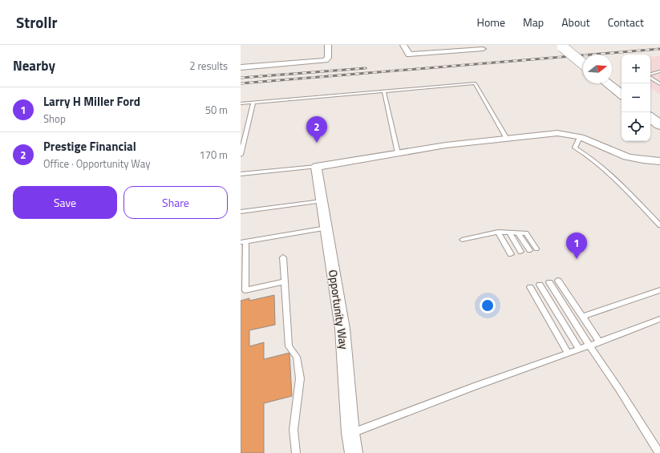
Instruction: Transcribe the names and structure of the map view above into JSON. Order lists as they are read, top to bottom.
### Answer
{
  "streets": {
    "street": ["Opportunity Way"]
  },
  "north": "right",
  "page": {
    "header": "Strollr",
    "nav": [
      "Home",
      "Map",
      "About",
      "Contact"
    ],
    "heading": ["Nearby", "2 results"],
    "map_buttons": ["+", "−"],
    "list": [
      {
        "mark": "1",
        "name": "Larry H Miller Ford",
        "note": "Shop",
        "value": "50 m"
      },
      {
        "mark": "2",
        "name": "Prestige Financial",
        "note": "Office · Opportunity Way",
        "value": "170 m"
      }
    ],
    "pins": ["2", "1"],
    "buttons": ["Save", "Share"]
  }
}
